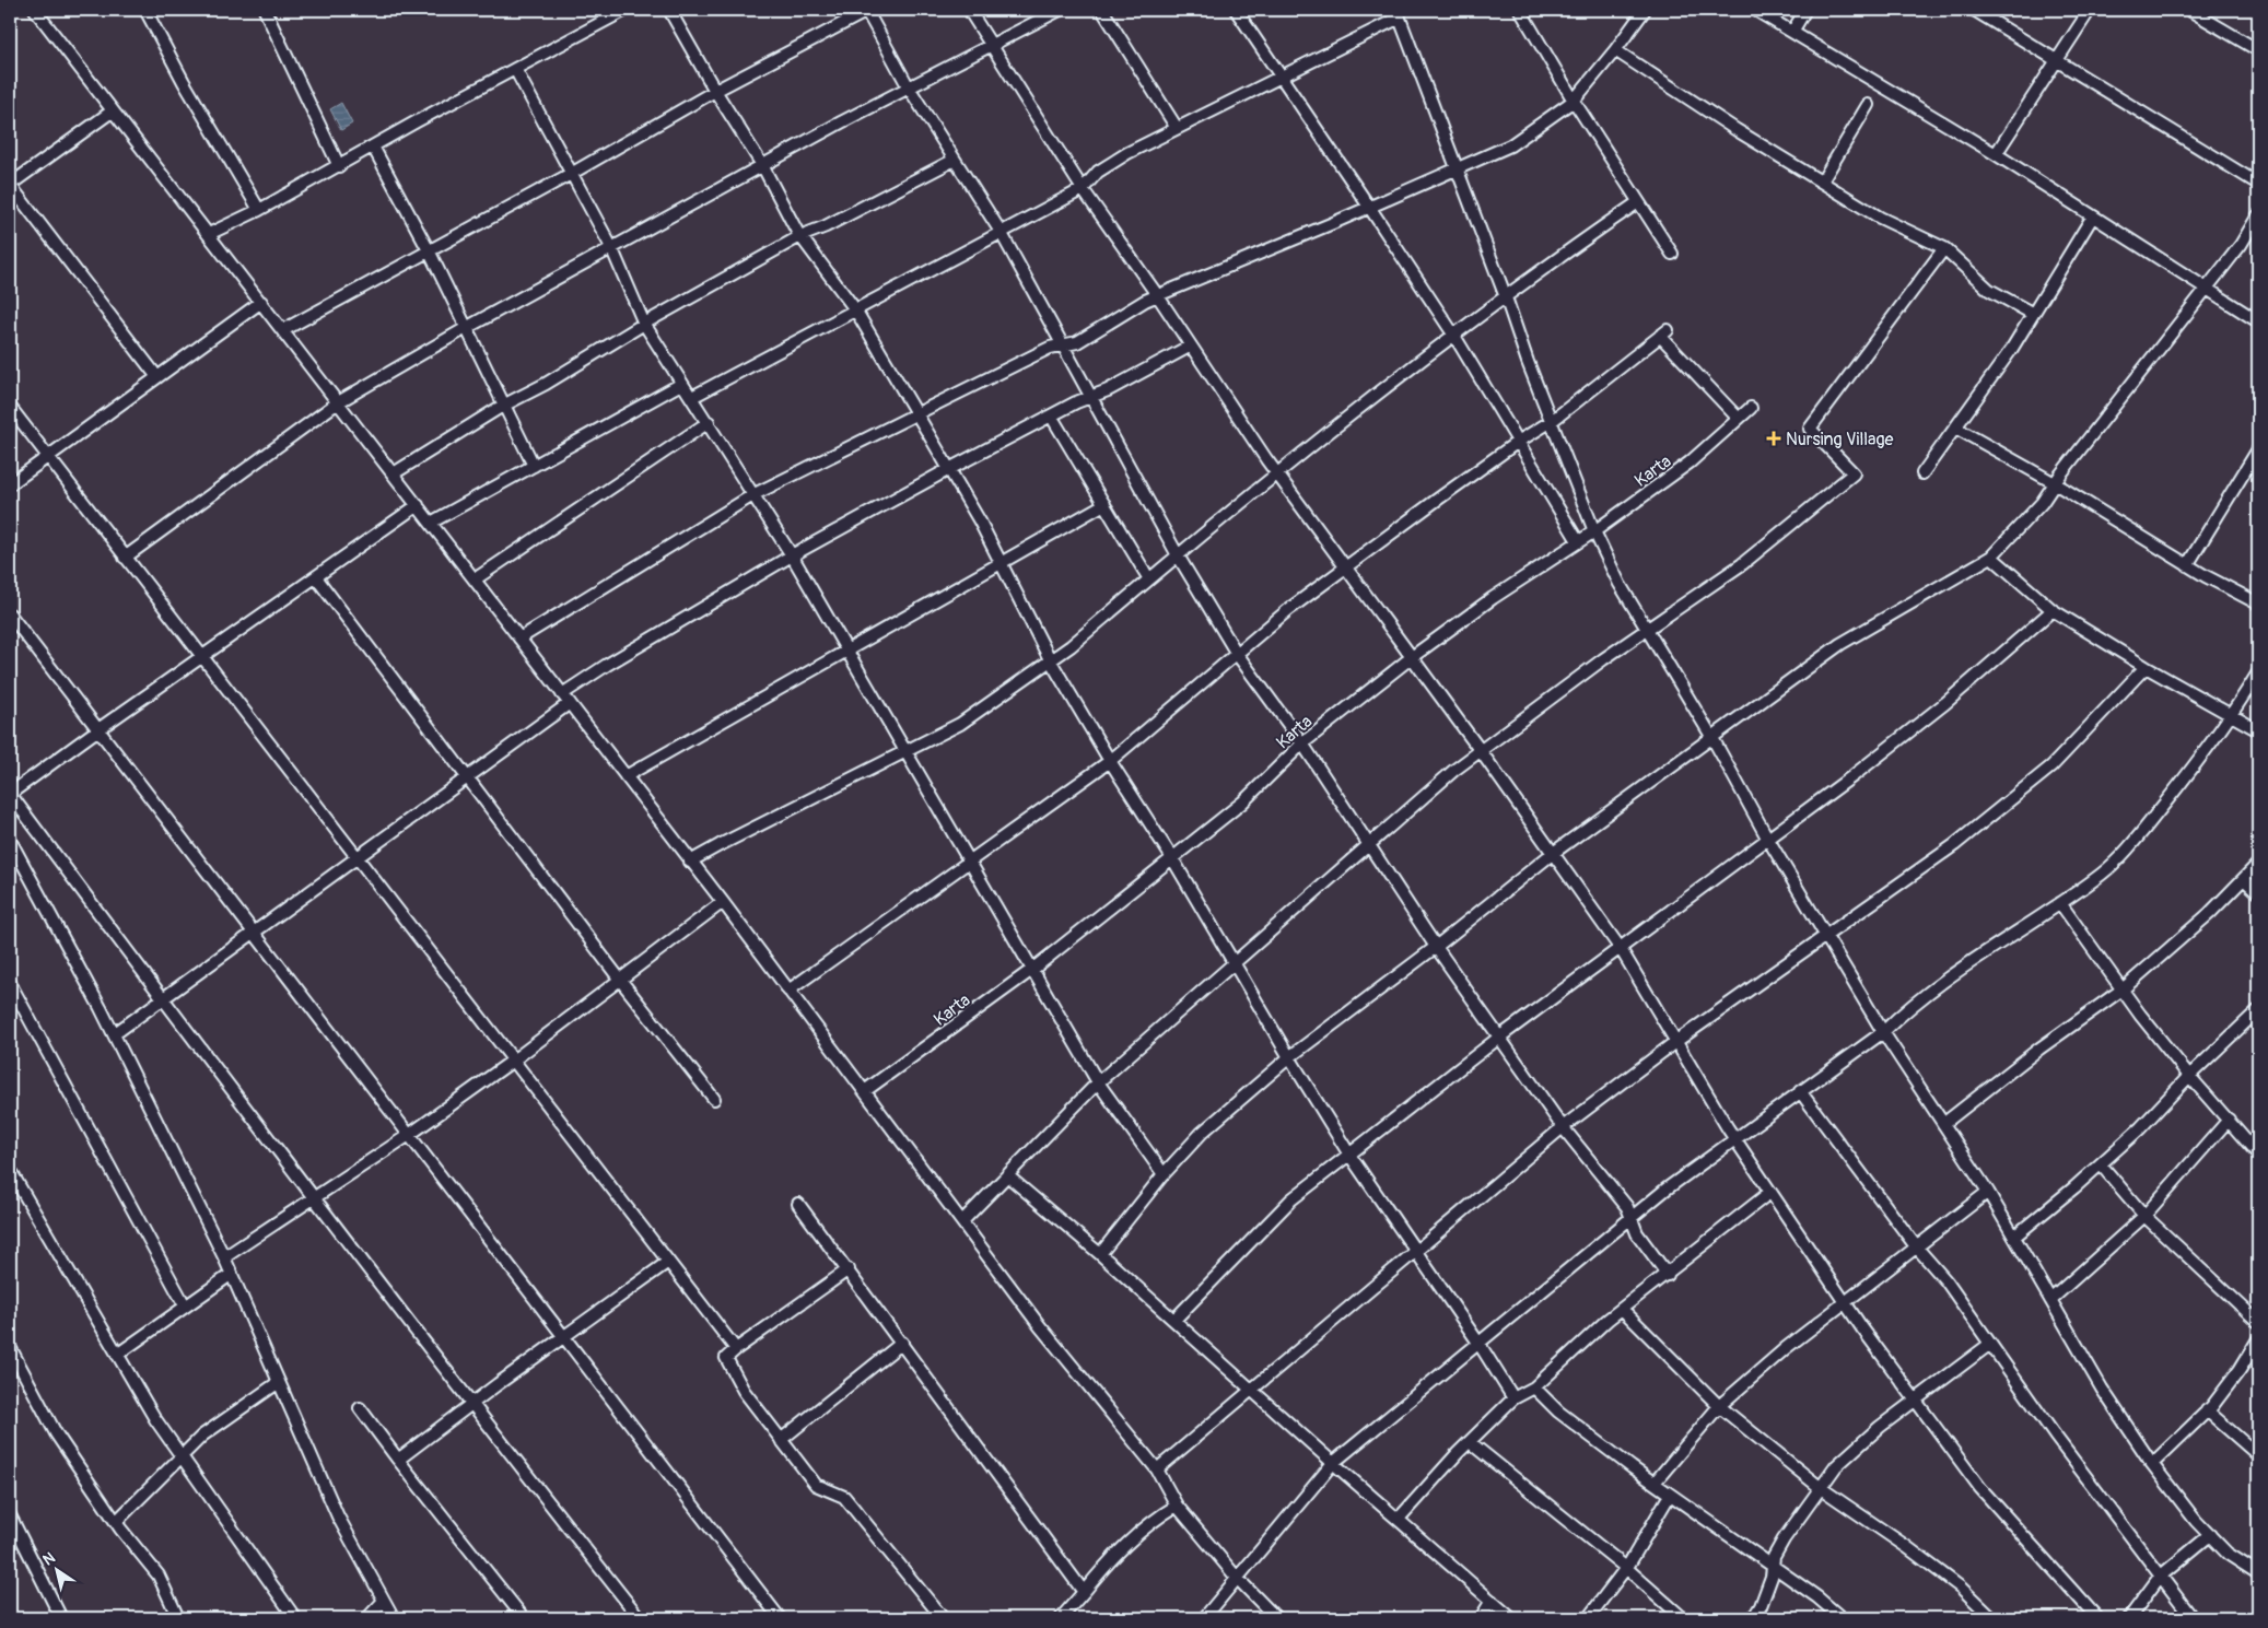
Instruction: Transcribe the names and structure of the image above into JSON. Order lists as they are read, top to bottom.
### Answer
{
  "streets": {
    "street": ["Karta"]
  },
  "places": {
    "health": ["Nursing Village"]
  },
  "north": "top left"
}
